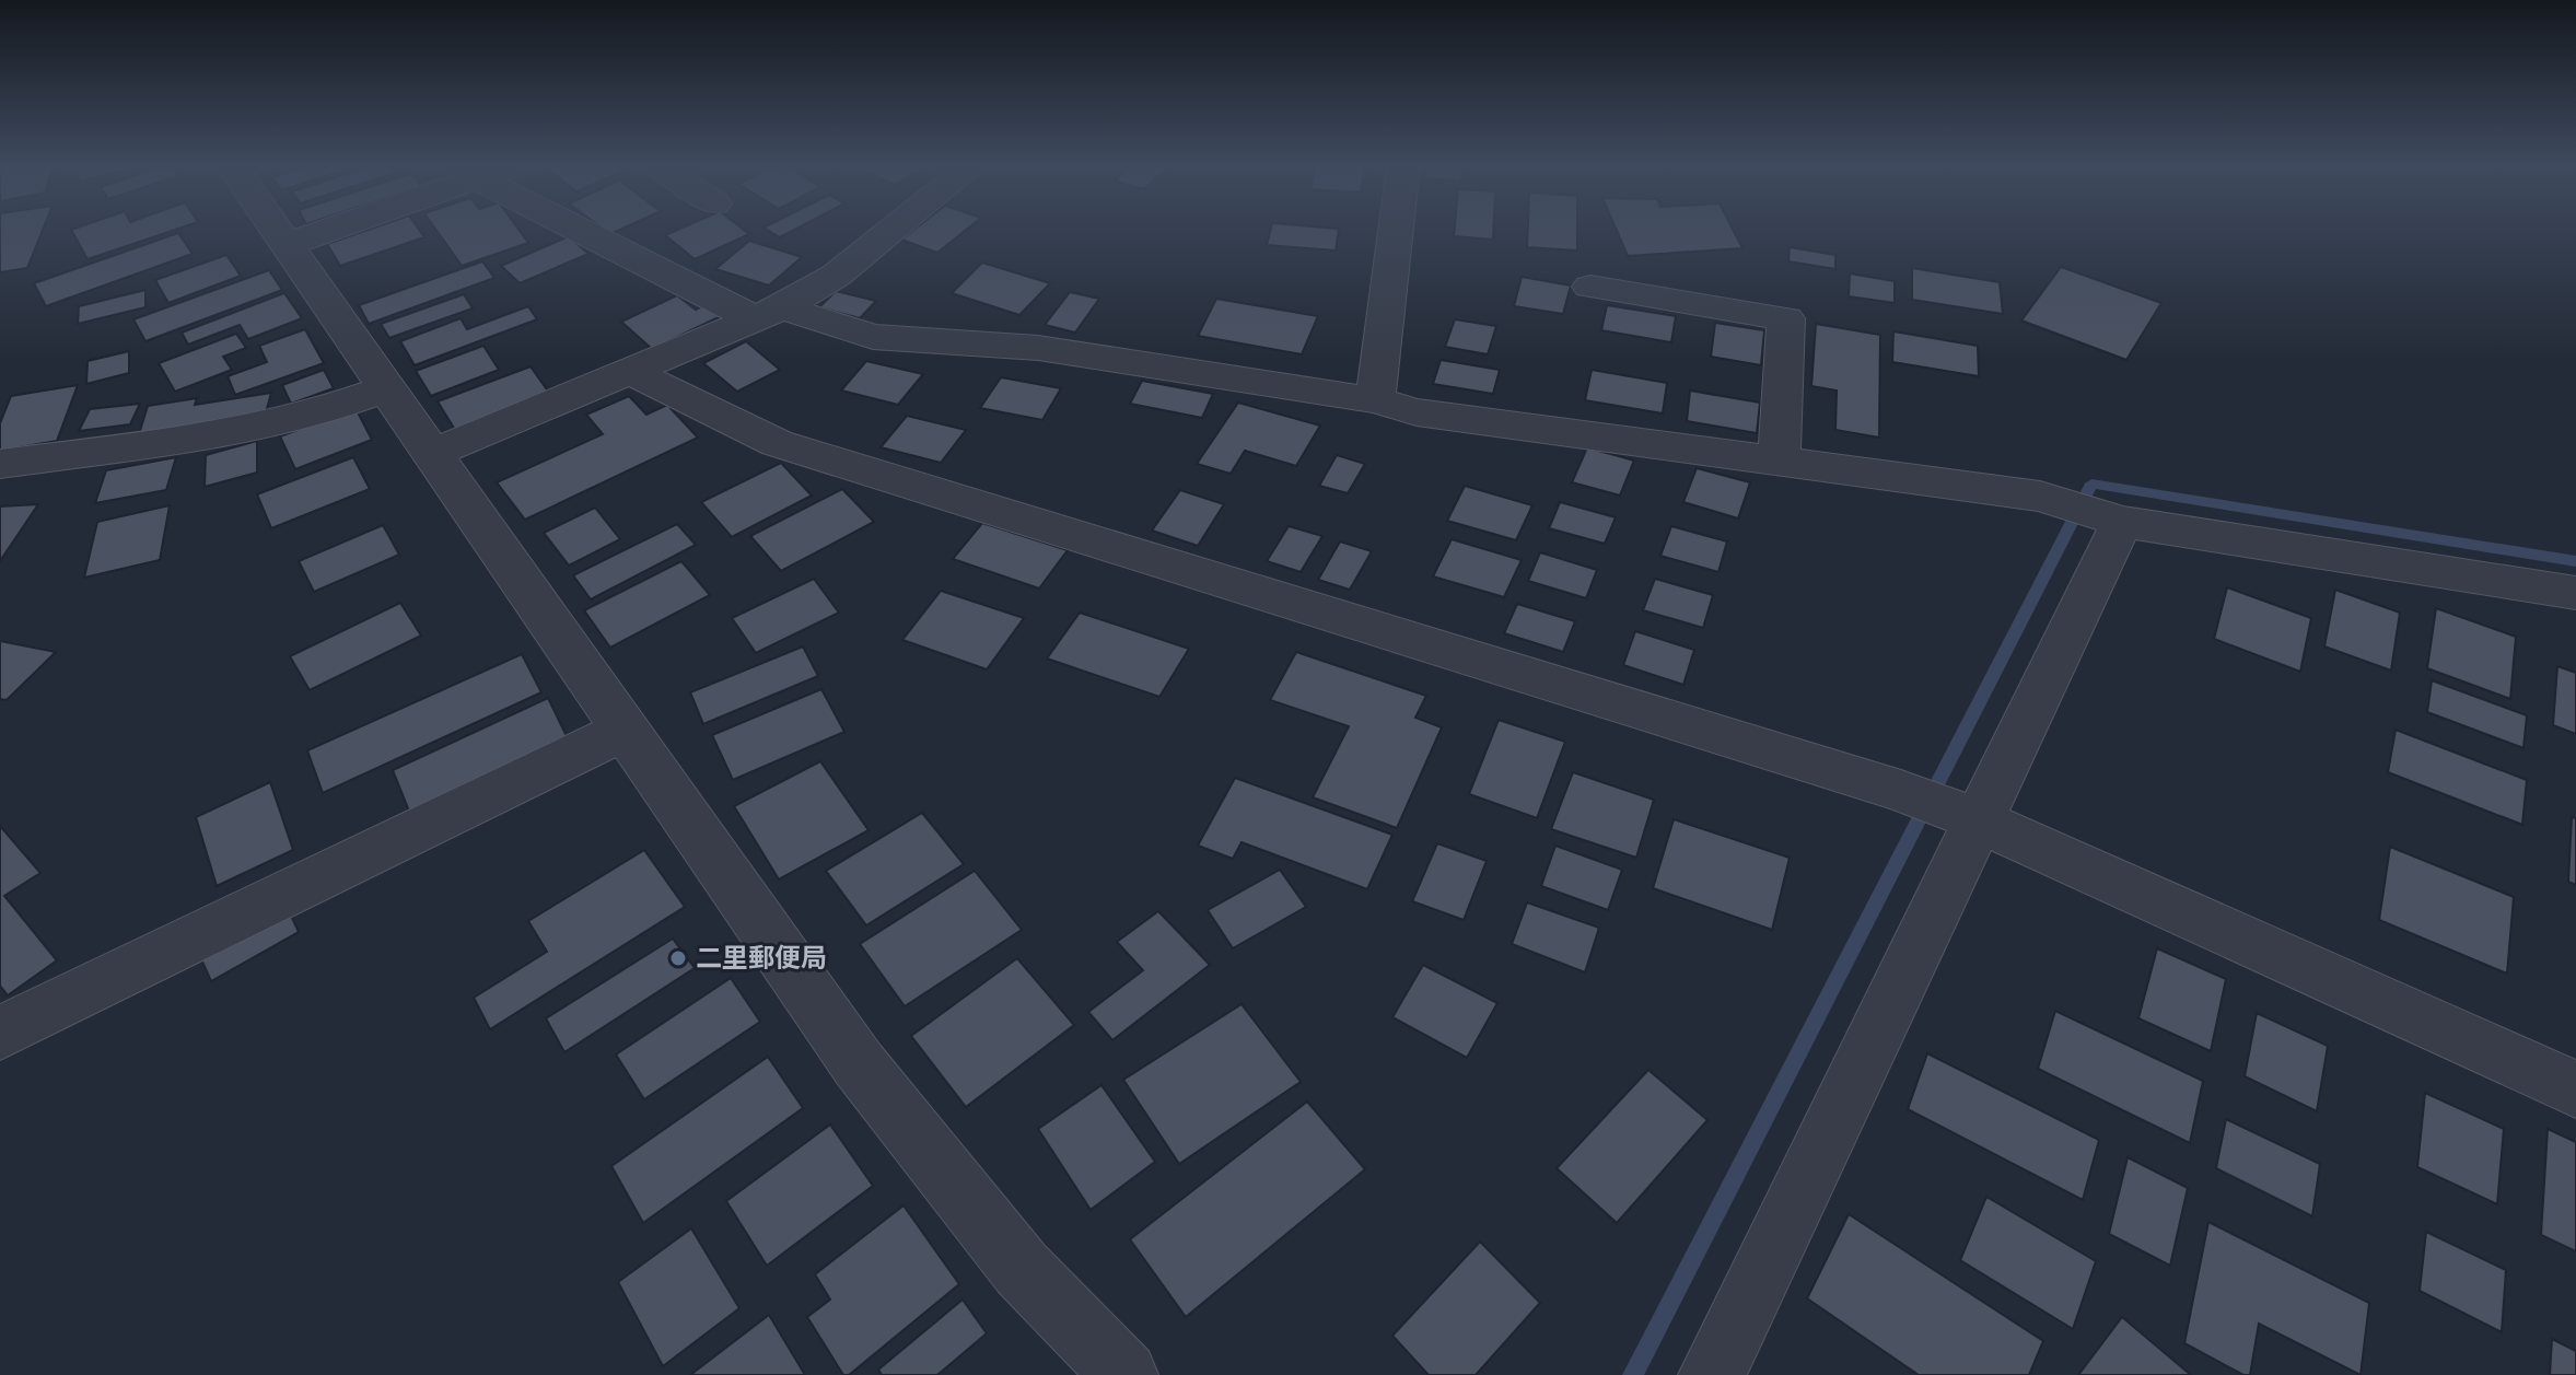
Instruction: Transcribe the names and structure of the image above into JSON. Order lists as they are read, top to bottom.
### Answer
{
  "places": ["二里郵便局"]
}
